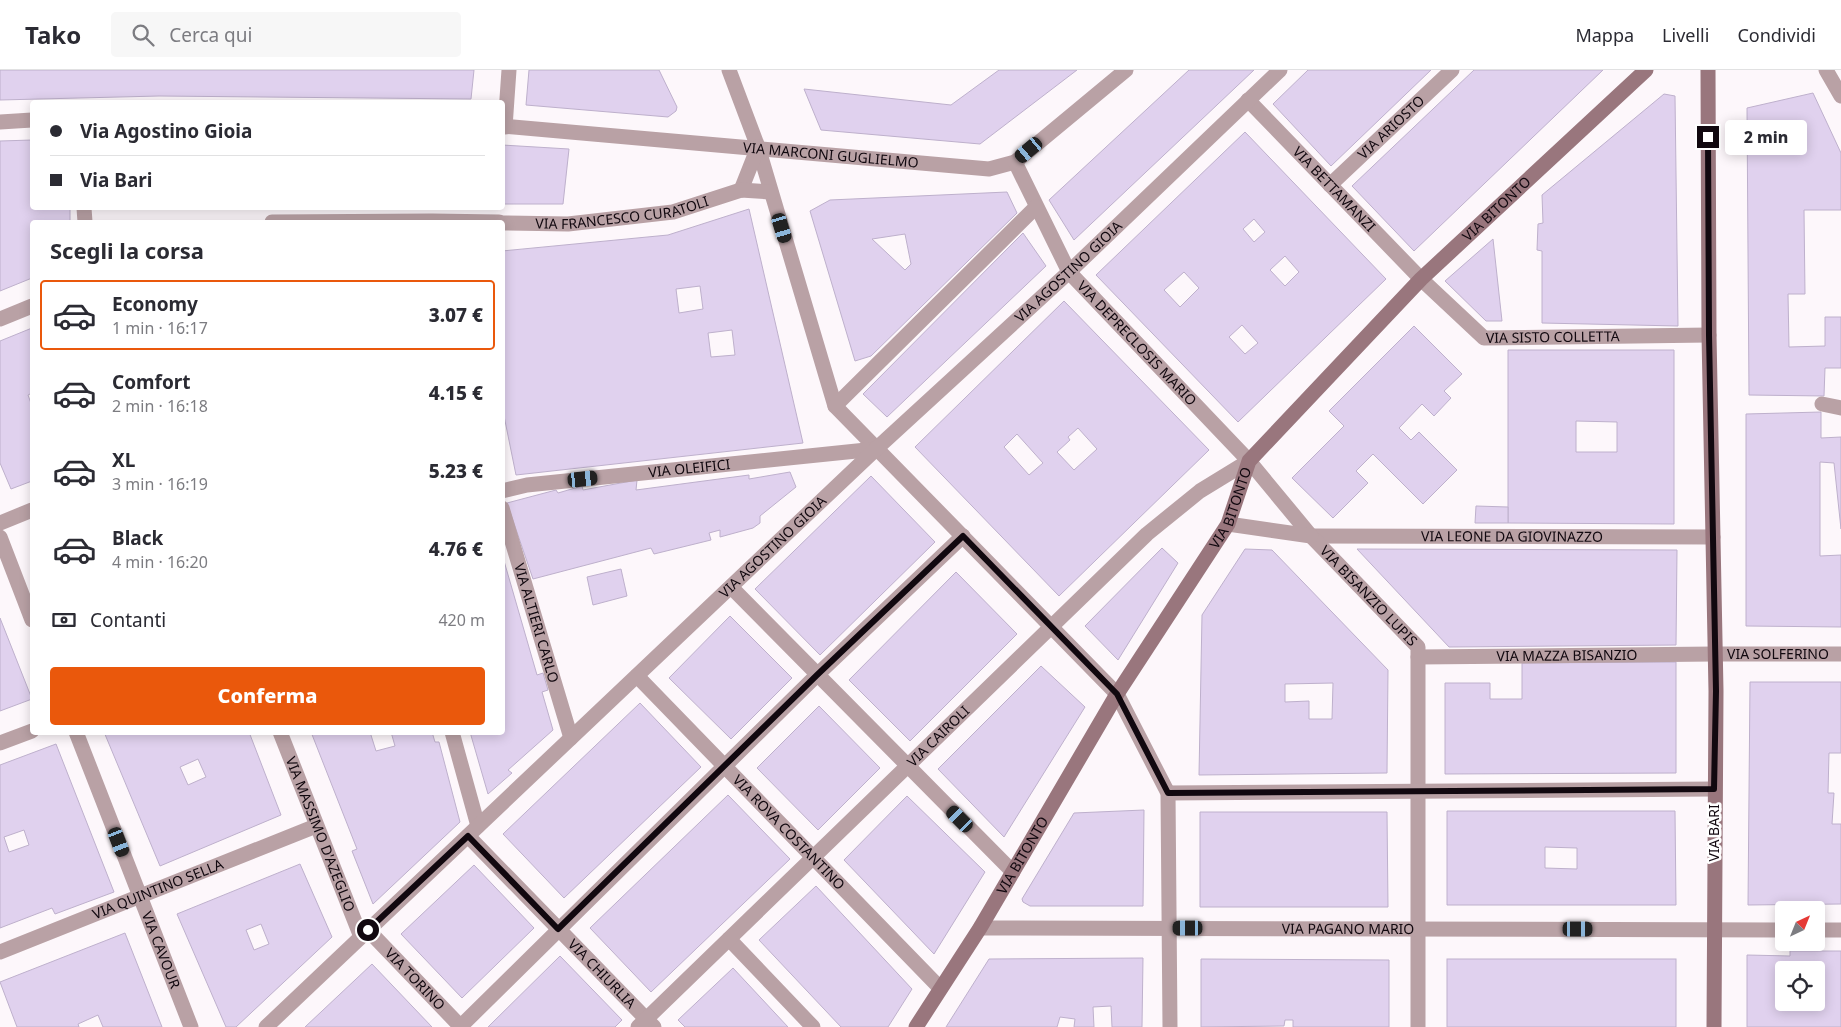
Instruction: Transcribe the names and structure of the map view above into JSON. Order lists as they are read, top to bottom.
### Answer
{
  "streets": {
    "main road": ["VIA BITONTO", "VIA BARI"],
    "street": [
      "VIA ARIOSTO",
      "VIA MARCONI GUGLIELMO",
      "VIA BETTAMANZI",
      "VIA FRANCESCO CURATOLI",
      "VIA AGOSTINO GIOIA",
      "VIA SISTO COLLETTA",
      "VIA DEPRECLOSIS MARIO",
      "VIA OLEIFICI",
      "VIA LEONE DA GIOVINAZZO",
      "VIA BISANZIO LUPIS",
      "VIA ALTIERI CARLO",
      "VIA SOLFERINO",
      "VIA MAZZA BISANZIO",
      "VIA CAIROLI",
      "VIA ROVA COSTANTINO",
      "VIA MASSIMO D'AZEGLIO",
      "VIA QUINTINO SELLA",
      "VIA PAGANO MARIO",
      "VIA CAVOUR",
      "VIA CHIURLIA",
      "VIA TORINO"
    ]
  },
  "crossings": [
    ["VIA ARIOSTO", "VIA BETTAMANZI"],
    ["VIA MARCONI GUGLIELMO", "VIA DEPRECLOSIS MARIO"],
    ["VIA BETTAMANZI", "VIA BITONTO"],
    ["VIA BETTAMANZI", "VIA AGOSTINO GIOIA"],
    ["VIA BETTAMANZI", "VIA SISTO COLLETTA"],
    ["VIA BITONTO", "VIA SISTO COLLETTA"],
    ["VIA BITONTO", "VIA DEPRECLOSIS MARIO"],
    ["VIA BITONTO", "VIA LEONE DA GIOVINAZZO"],
    ["VIA BITONTO", "VIA BISANZIO LUPIS"],
    ["VIA BITONTO", "VIA CAIROLI"],
    ["VIA BITONTO", "VIA ROVA COSTANTINO"],
    ["VIA BITONTO", "VIA PAGANO MARIO"],
    ["VIA AGOSTINO GIOIA", "VIA DEPRECLOSIS MARIO"],
    ["VIA AGOSTINO GIOIA", "VIA OLEIFICI"],
    ["VIA AGOSTINO GIOIA", "VIA ALTIERI CARLO"],
    ["VIA AGOSTINO GIOIA", "VIA ROVA COSTANTINO"],
    ["VIA AGOSTINO GIOIA", "VIA MASSIMO D'AZEGLIO"],
    ["VIA AGOSTINO GIOIA", "VIA CHIURLIA"],
    ["VIA AGOSTINO GIOIA", "VIA TORINO"],
    ["VIA SISTO COLLETTA", "VIA BARI"],
    ["VIA DEPRECLOSIS MARIO", "VIA BISANZIO LUPIS"],
    ["VIA DEPRECLOSIS MARIO", "VIA CAIROLI"],
    ["VIA LEONE DA GIOVINAZZO", "VIA BISANZIO LUPIS"],
    ["VIA LEONE DA GIOVINAZZO", "VIA BARI"],
    ["VIA BISANZIO LUPIS", "VIA MAZZA BISANZIO"],
    ["VIA BISANZIO LUPIS", "VIA CAIROLI"],
    ["VIA BISANZIO LUPIS", "VIA PAGANO MARIO"],
    ["VIA SOLFERINO", "VIA MAZZA BISANZIO"],
    ["VIA SOLFERINO", "VIA BARI"],
    ["VIA MAZZA BISANZIO", "VIA BARI"],
    ["VIA CAIROLI", "VIA ROVA COSTANTINO"],
    ["VIA CAIROLI", "VIA CHIURLIA"],
    ["VIA BARI", "VIA PAGANO MARIO"],
    ["VIA MASSIMO D'AZEGLIO", "VIA QUINTINO SELLA"],
    ["VIA MASSIMO D'AZEGLIO", "VIA TORINO"],
    ["VIA QUINTINO SELLA", "VIA CAVOUR"]
  ],
  "north": "top right",
  "page": {
    "header": "Tako",
    "search": "Cerca qui",
    "nav": ["Mappa", "Livelli", "Condividi"],
    "banner": ["Via Agostino Gioia", "Via Bari"],
    "bubble": "2 min",
    "heading": "Scegli la corsa",
    "list": [
      {
        "name": "Economy",
        "note": "1 min · 16:17",
        "value": "3.07 €"
      },
      {
        "name": "Comfort",
        "note": "2 min · 16:18",
        "value": "4.15 €"
      },
      {
        "name": "XL",
        "note": "3 min · 16:19",
        "value": "5.23 €"
      },
      {
        "name": "Black",
        "note": "4 min · 16:20",
        "value": "4.76 €"
      }
    ],
    "pay": ["Contanti", "420 m"],
    "buttons": "Conferma"
  }
}
